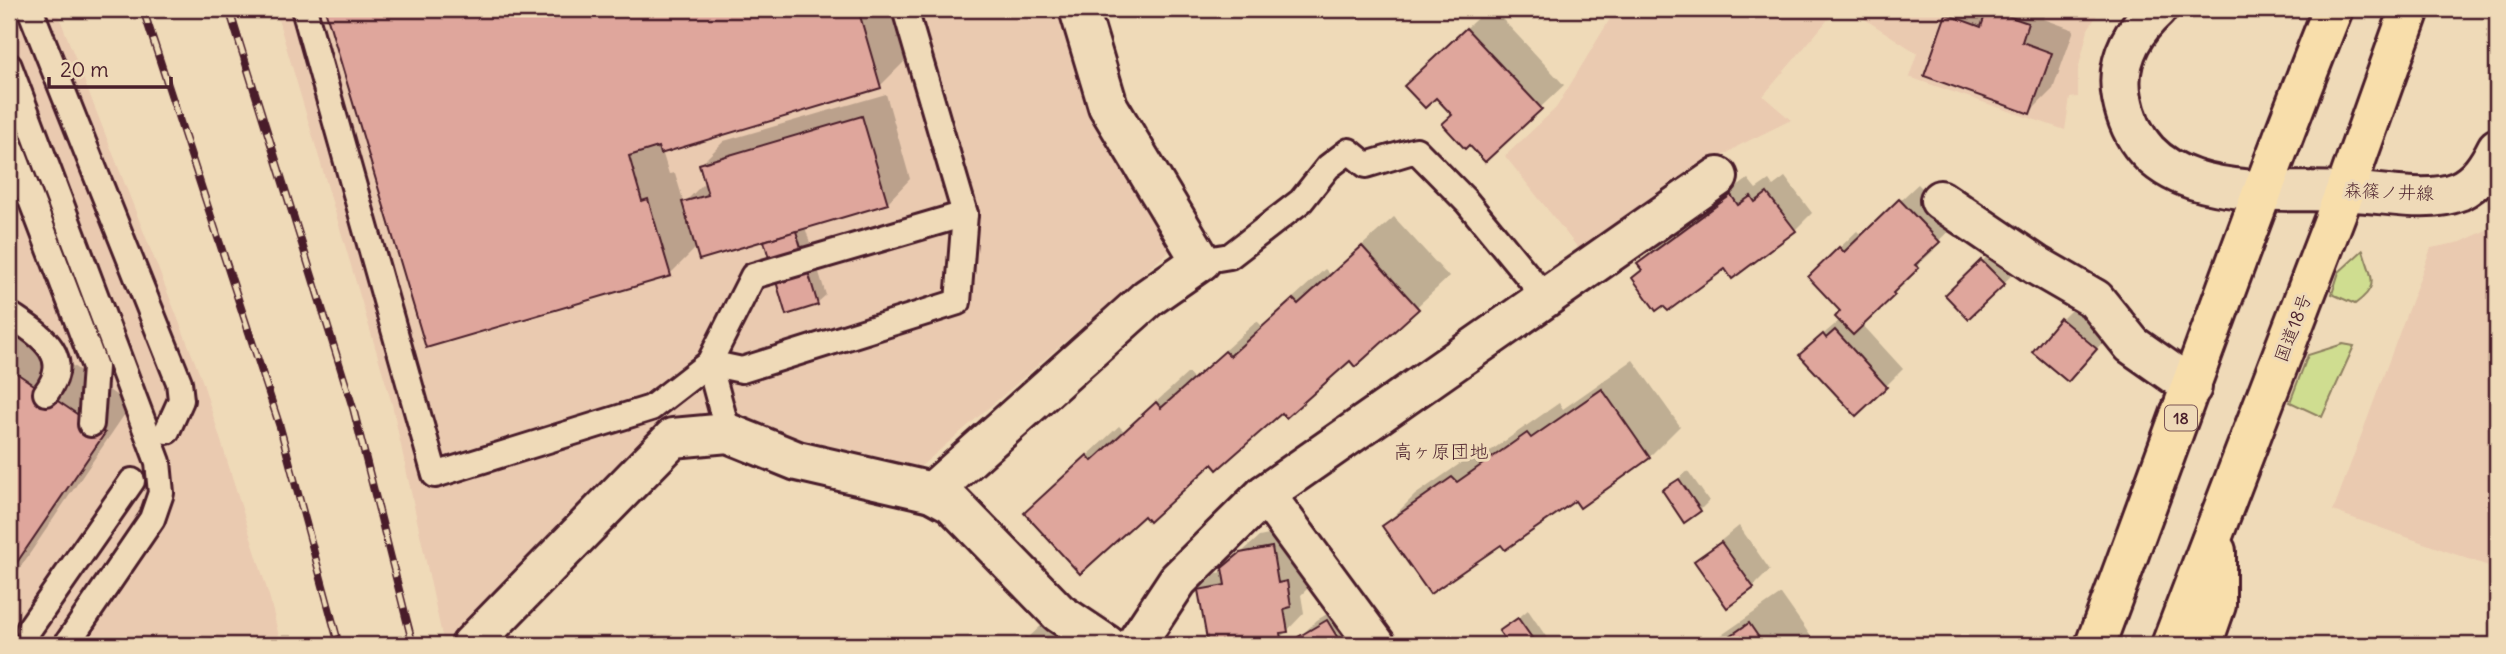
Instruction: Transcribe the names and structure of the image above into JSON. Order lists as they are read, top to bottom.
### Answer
{
  "streets": {
    "highway": ["国道18号", "18"],
    "street": ["森篠ノ井線"]
  },
  "crossings": [
    ["森篠ノ井線", "国道18号"],
    ["森篠ノ井線", "18"]
  ],
  "districts": ["高ヶ原団地"],
  "scale_bar": "20 m"
}
